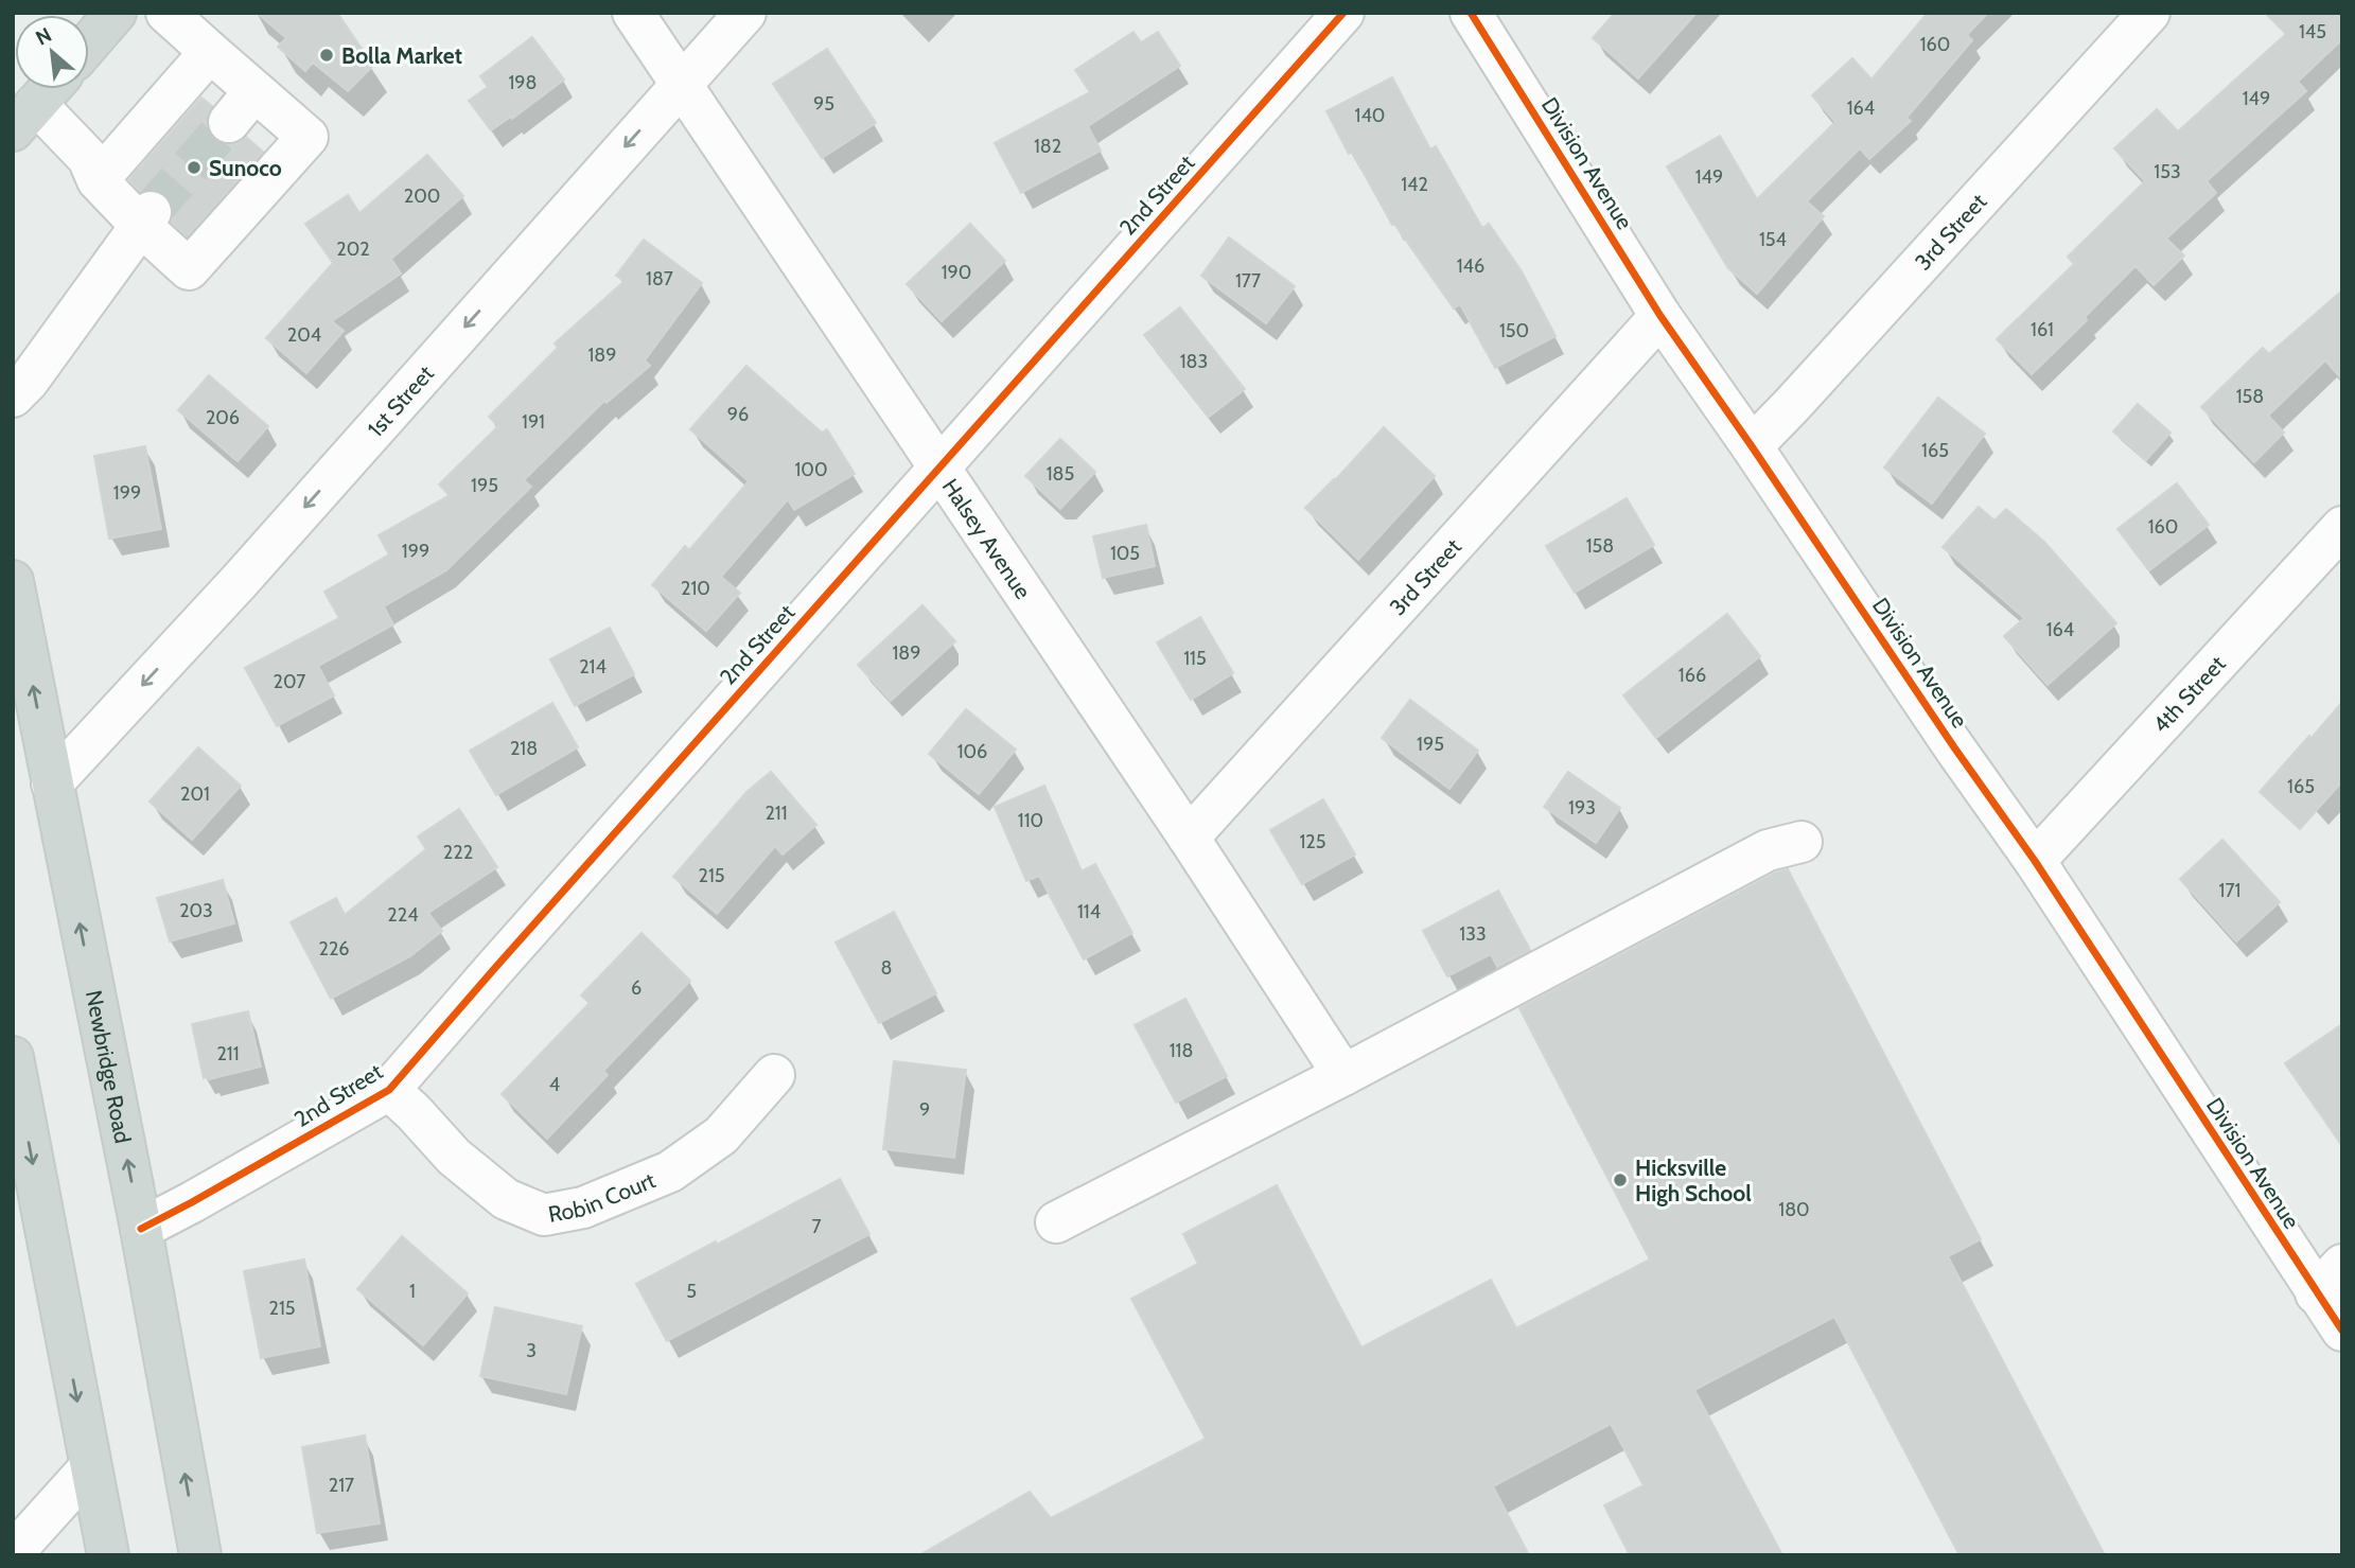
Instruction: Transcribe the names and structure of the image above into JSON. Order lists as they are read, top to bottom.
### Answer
{
  "streets": {
    "main road": ["Newbridge Road"],
    "street": [
      "Division Avenue",
      "2nd Street",
      "3rd Street",
      "1st Street",
      "Halsey Avenue",
      "4th Street",
      "Robin Court"
    ]
  },
  "crossings": [
    ["Division Avenue", "3rd Street"],
    ["Division Avenue", "4th Street"],
    ["2nd Street", "Halsey Avenue"],
    ["2nd Street", "Newbridge Road"],
    ["2nd Street", "Robin Court"],
    ["3rd Street", "Halsey Avenue"],
    ["1st Street", "Halsey Avenue"],
    ["1st Street", "Newbridge Road"]
  ],
  "one_way": ["1st Street"],
  "places": ["Bolla Market", "Sunoco", "Hicksville High School"],
  "house_numbers": [
    "145",
    "160",
    "198",
    "149",
    "95",
    "164",
    "140",
    "182",
    "153",
    "149",
    "142",
    "200",
    "154",
    "202",
    "146",
    "190",
    "187",
    "177",
    "161",
    "150",
    "204",
    "189",
    "183",
    "158",
    "96",
    "206",
    "191",
    "165",
    "100",
    "185",
    "195",
    "199",
    "160",
    "158",
    "199",
    "105",
    "210",
    "164",
    "189",
    "115",
    "214",
    "166",
    "207",
    "195",
    "218",
    "106",
    "165",
    "201",
    "193",
    "211",
    "110",
    "125",
    "222",
    "215",
    "171",
    "203",
    "114",
    "224",
    "133",
    "226",
    "8",
    "6",
    "118",
    "211",
    "4",
    "9",
    "180",
    "7",
    "1",
    "5",
    "215",
    "3",
    "217"
  ],
  "north": "top left"
}
